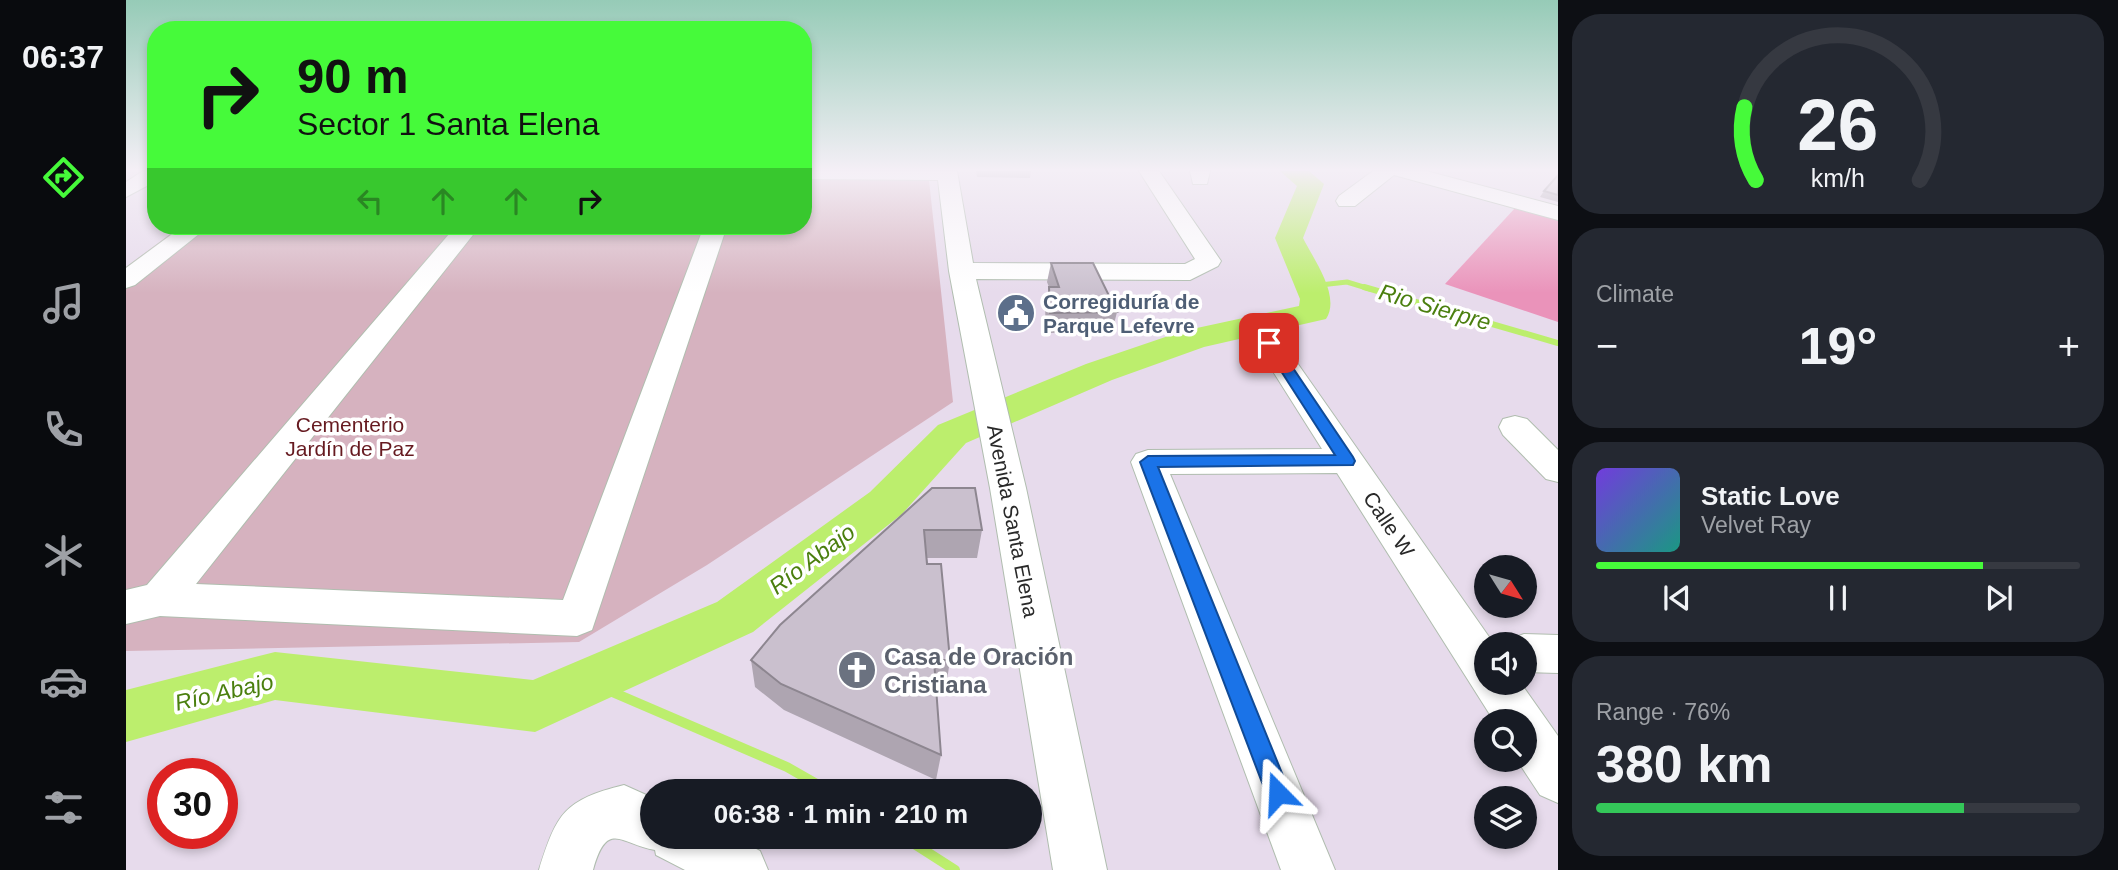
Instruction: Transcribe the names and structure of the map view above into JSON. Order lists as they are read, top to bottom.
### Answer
{
  "streets": {
    "street": ["Avenida Santa Elena", "Calle W"]
  },
  "water": ["Rio Sierpre", "Río Abajo"],
  "parks": ["Cementerio Jardín de Paz"],
  "places": {
    "public building": ["Corregiduría de Parque Lefevre"],
    "church": ["Casa de Oración Cristiana"]
  },
  "north": "bottom right",
  "page": {
    "tabs": "06:37",
    "turn": ["90 m", "Sector 1 Santa Elena"],
    "tile": [
      "Climate",
      ["Range · 76%", "380 km"]
    ],
    "heat": ["−", "19°", "+"],
    "song": ["Static Love", "Velvet Ray"],
    "limit": "30",
    "trip": "06:38 · 1 min · 210 m",
    "gauge": ["26", "km/h"]
  }
}
